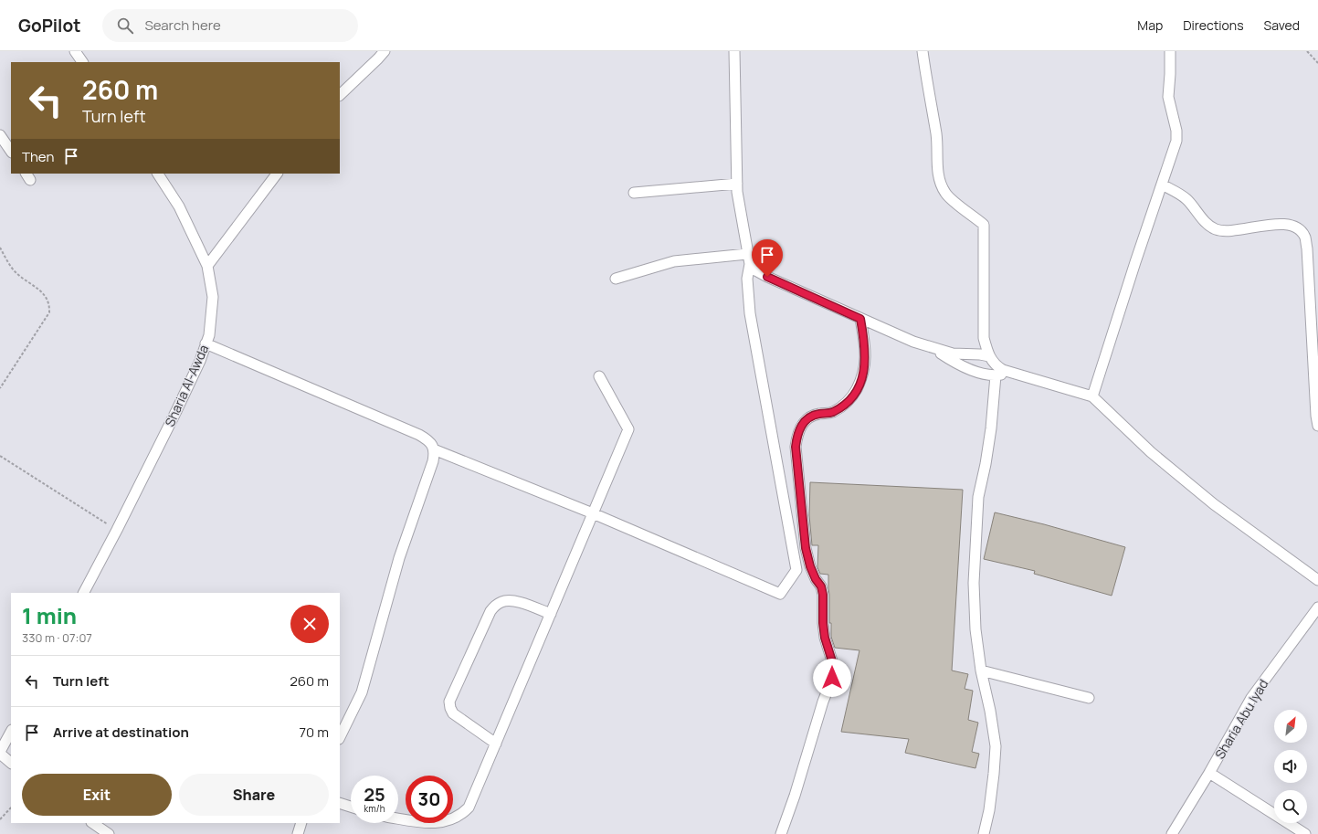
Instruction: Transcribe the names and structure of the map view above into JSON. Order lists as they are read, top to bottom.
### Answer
{
  "streets": {
    "street": ["Sharia Al-Awda", "Sharia Abu Iyad"]
  },
  "north": "top right",
  "page": {
    "header": "GoPilot",
    "search": "Search here",
    "nav": ["Map", "Directions", "Saved"],
    "turn": ["260 m", "Turn left"],
    "then": "Then",
    "heading": ["1 min", "330 m · 07:07"],
    "list": [
      {
        "name": "Turn left",
        "value": "260 m"
      },
      {
        "name": "Arrive at destination",
        "value": "70 m"
      }
    ],
    "buttons": ["Exit", "Share"],
    "speed": "25 km/h",
    "limit": "30"
  }
}
